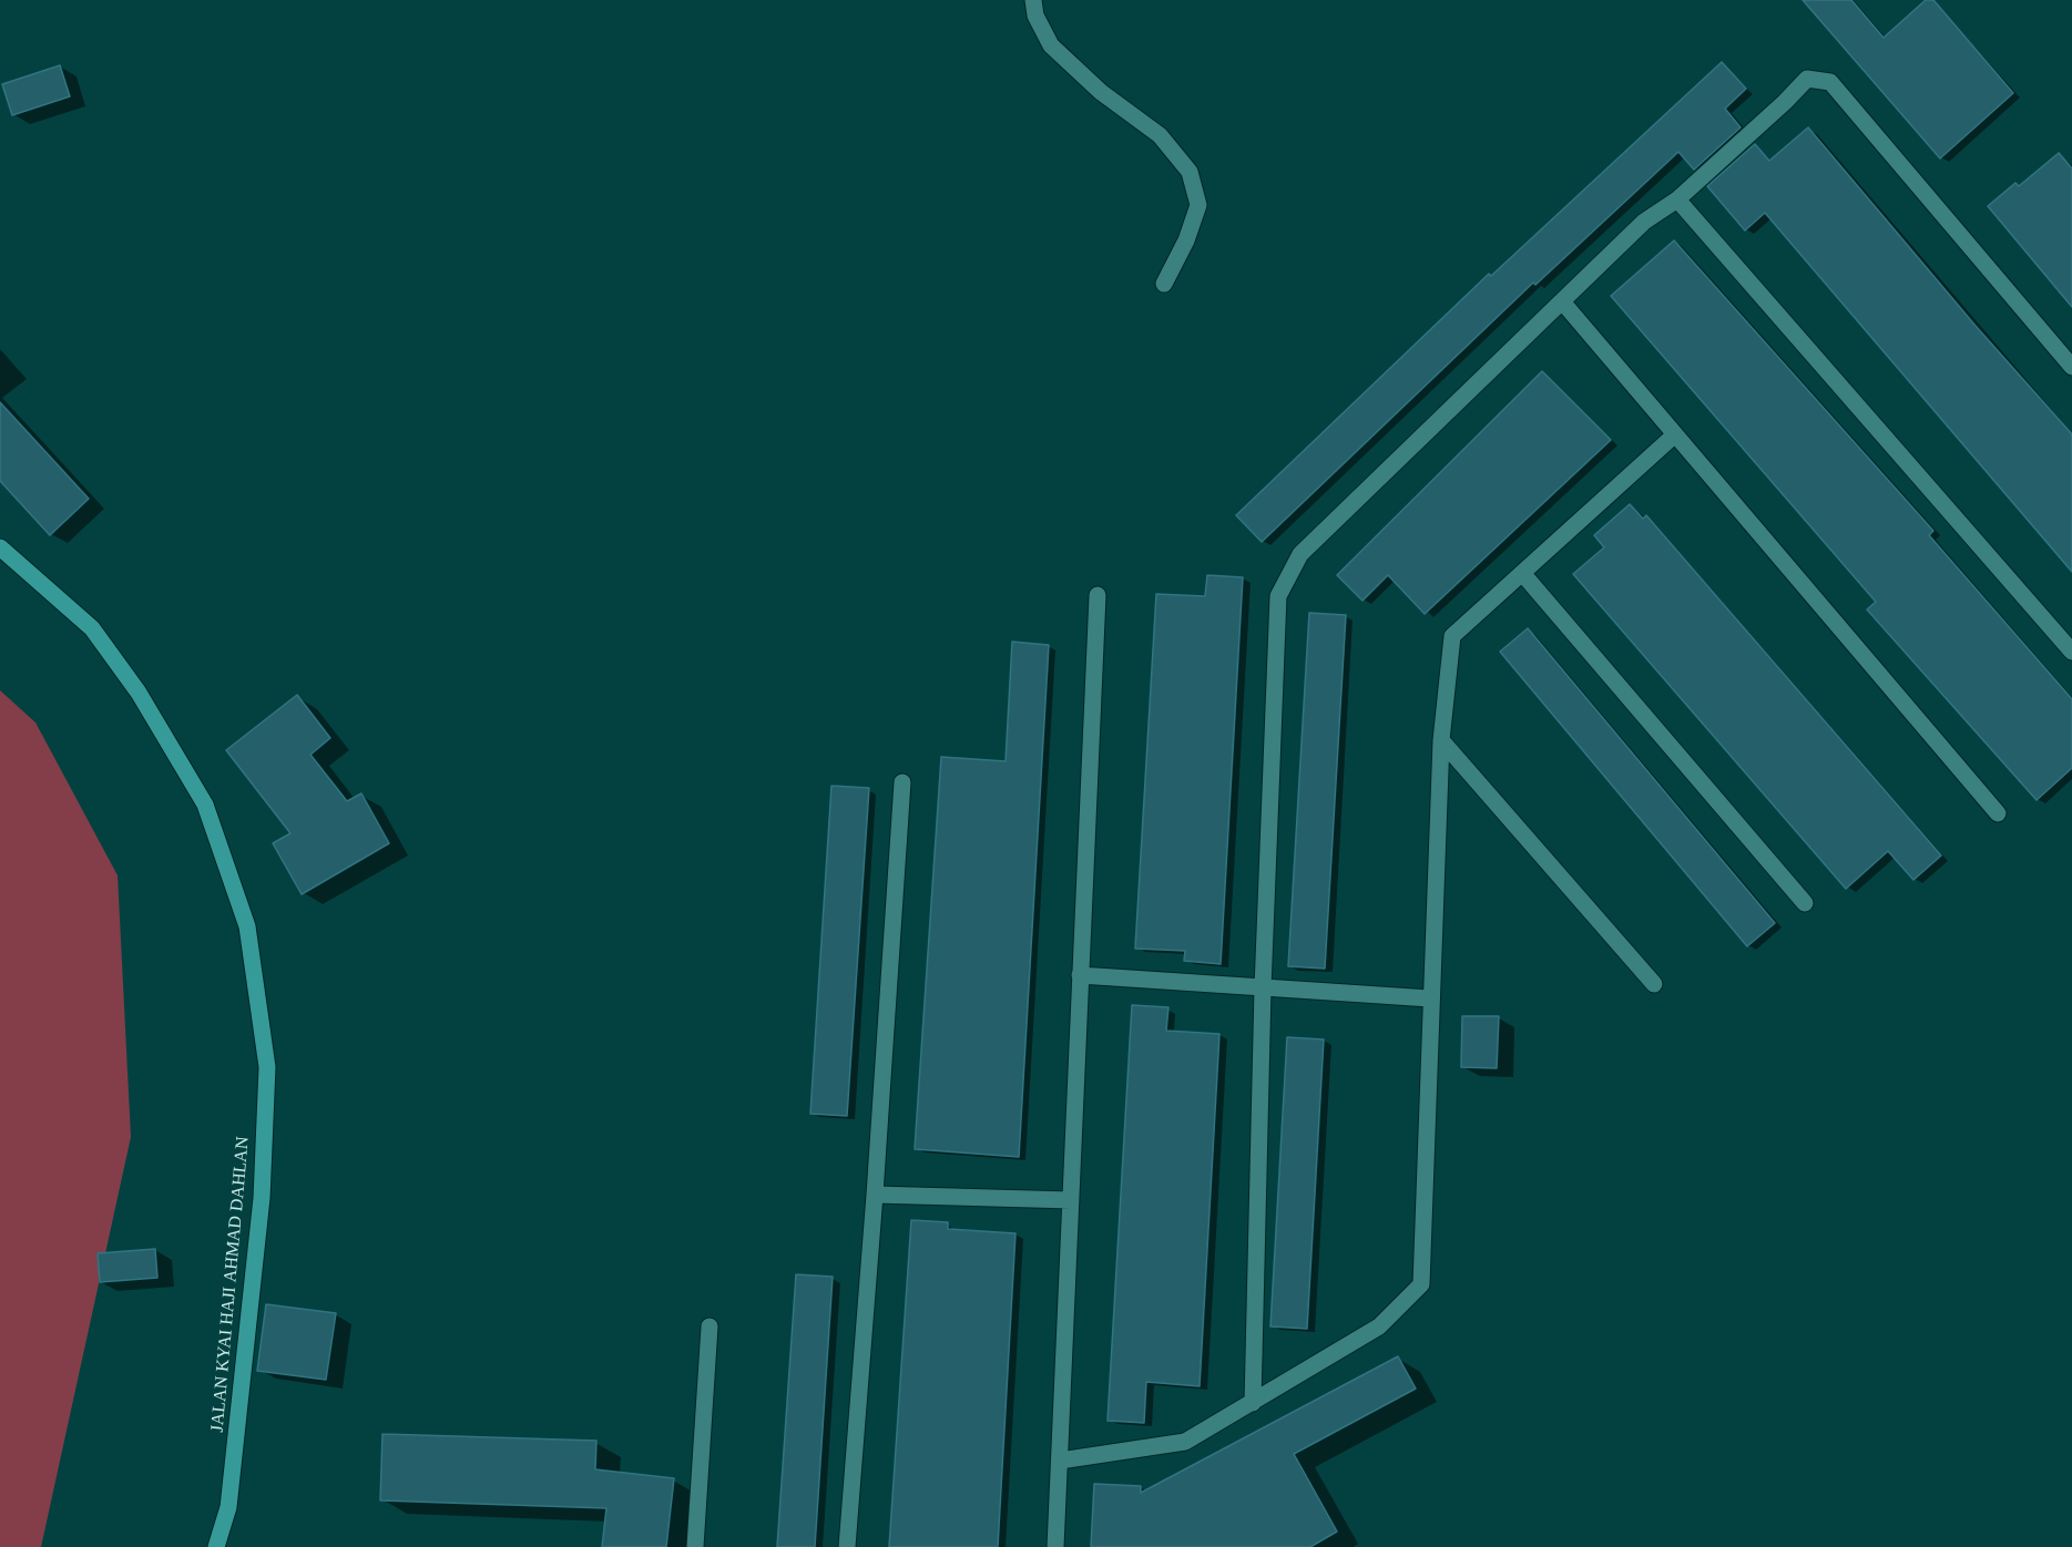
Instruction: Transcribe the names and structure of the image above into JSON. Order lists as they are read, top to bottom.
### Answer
{
  "streets": {
    "main road": ["JALAN KYAI HAJI AHMAD DAHLAN"]
  }
}
